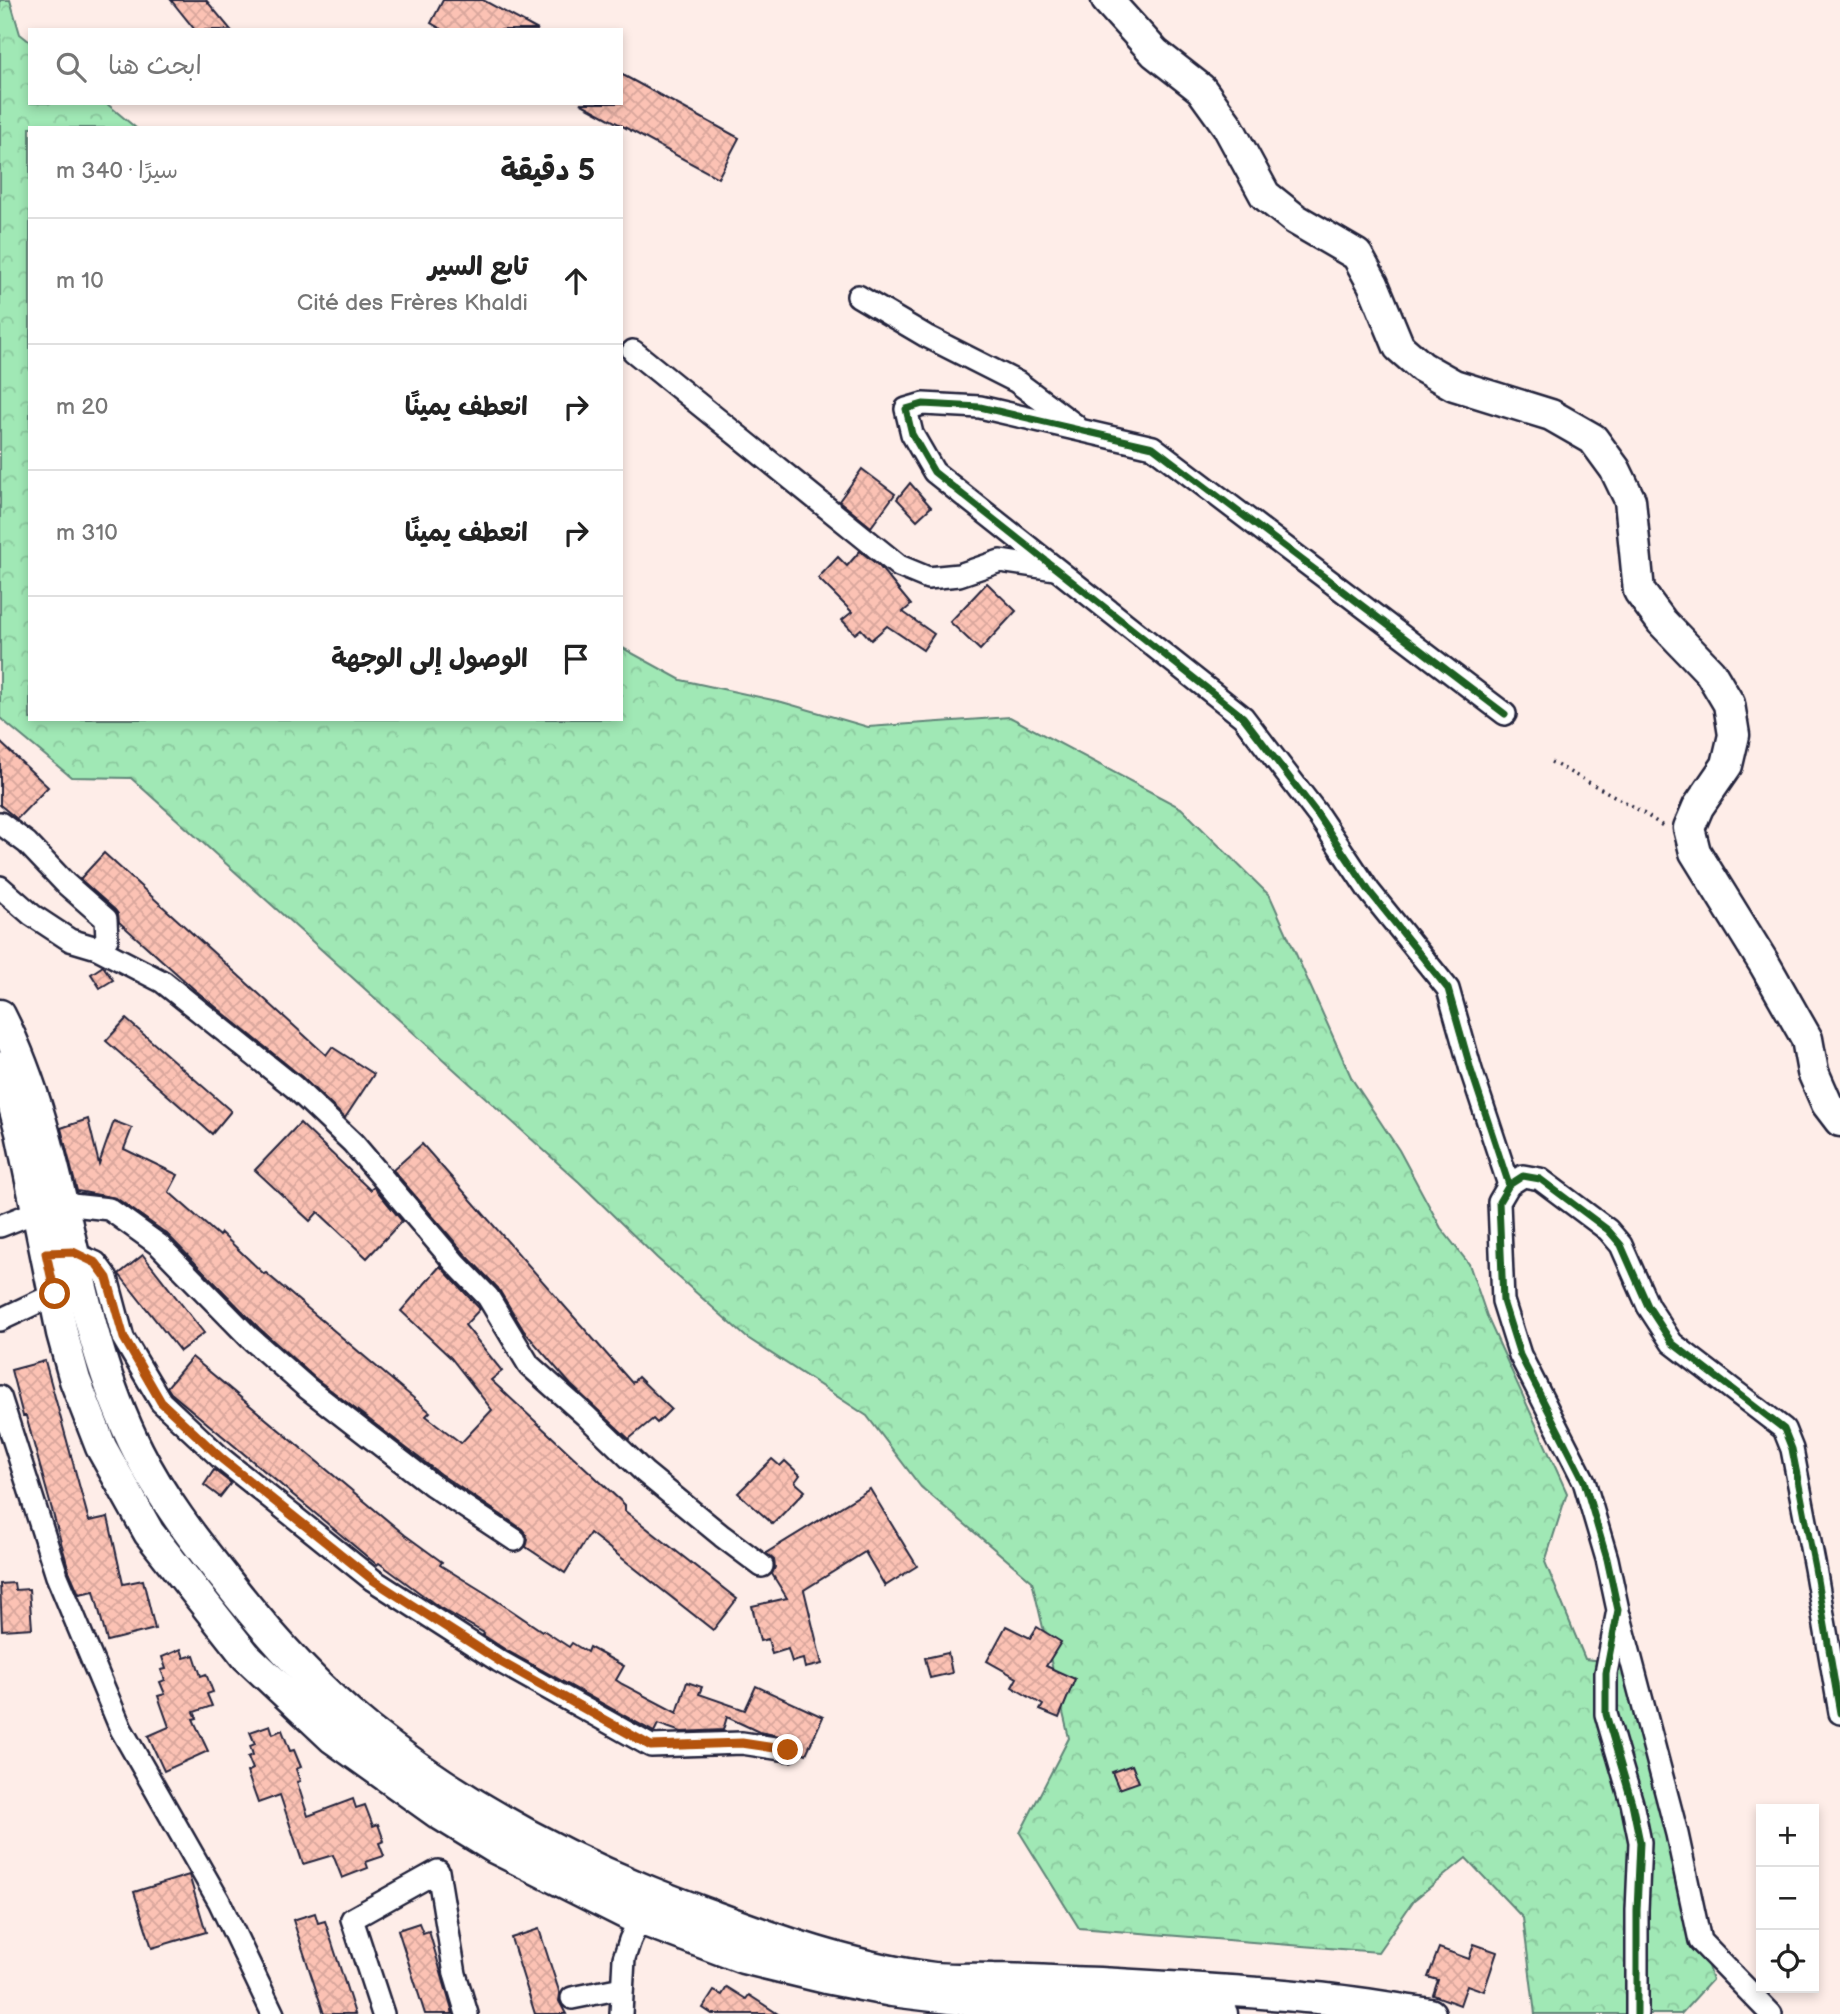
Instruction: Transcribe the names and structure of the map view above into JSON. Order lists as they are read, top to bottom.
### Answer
{
  "page": {
    "search": "ابحث هنا",
    "heading": ["5 دقيقة", "سيرًا · 340 m"],
    "list": [
      ["تابع السير", "Cité des Frères Khaldi", "10 m"],
      ["انعطف يمينًا", "20 m"],
      ["انعطف يمينًا", "310 m"],
      "الوصول إلى الوجهة"
    ],
    "map_buttons": ["+", "−"]
  }
}
